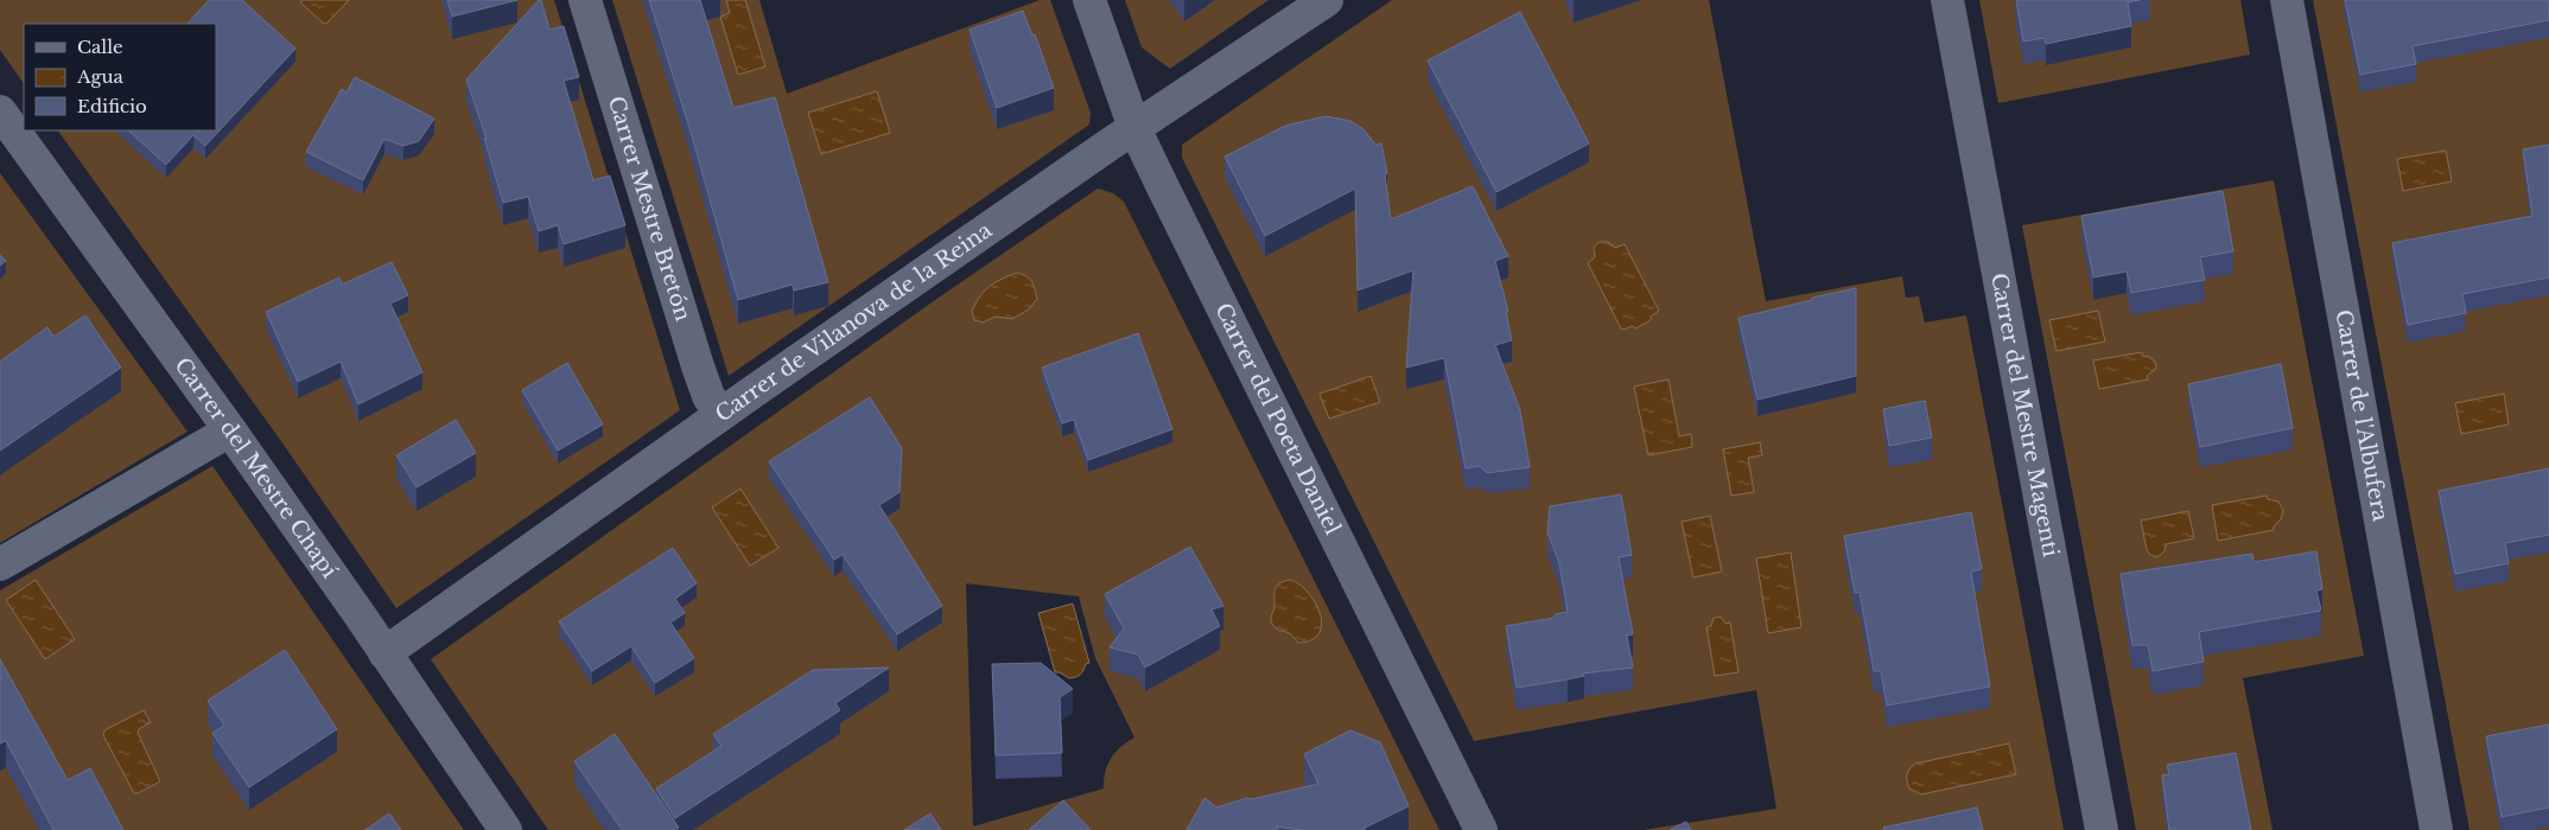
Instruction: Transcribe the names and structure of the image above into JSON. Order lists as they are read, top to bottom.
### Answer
{
  "streets": {
    "street": [
      "Carrer Mestre Bretón",
      "Carrer de Vilanova de la Reina",
      "Carrer del Mestre Magenti",
      "Carrer de l'Albufera",
      "Carrer del Poeta Daniel",
      "Carrer del Mestre Chapí"
    ]
  },
  "crossings": [
    ["Carrer Mestre Bretón", "Carrer de Vilanova de la Reina"],
    ["Carrer de Vilanova de la Reina", "Carrer del Poeta Daniel"],
    ["Carrer de Vilanova de la Reina", "Carrer del Mestre Chapí"]
  ],
  "legend": ["Calle", "Agua", "Edificio"]
}
